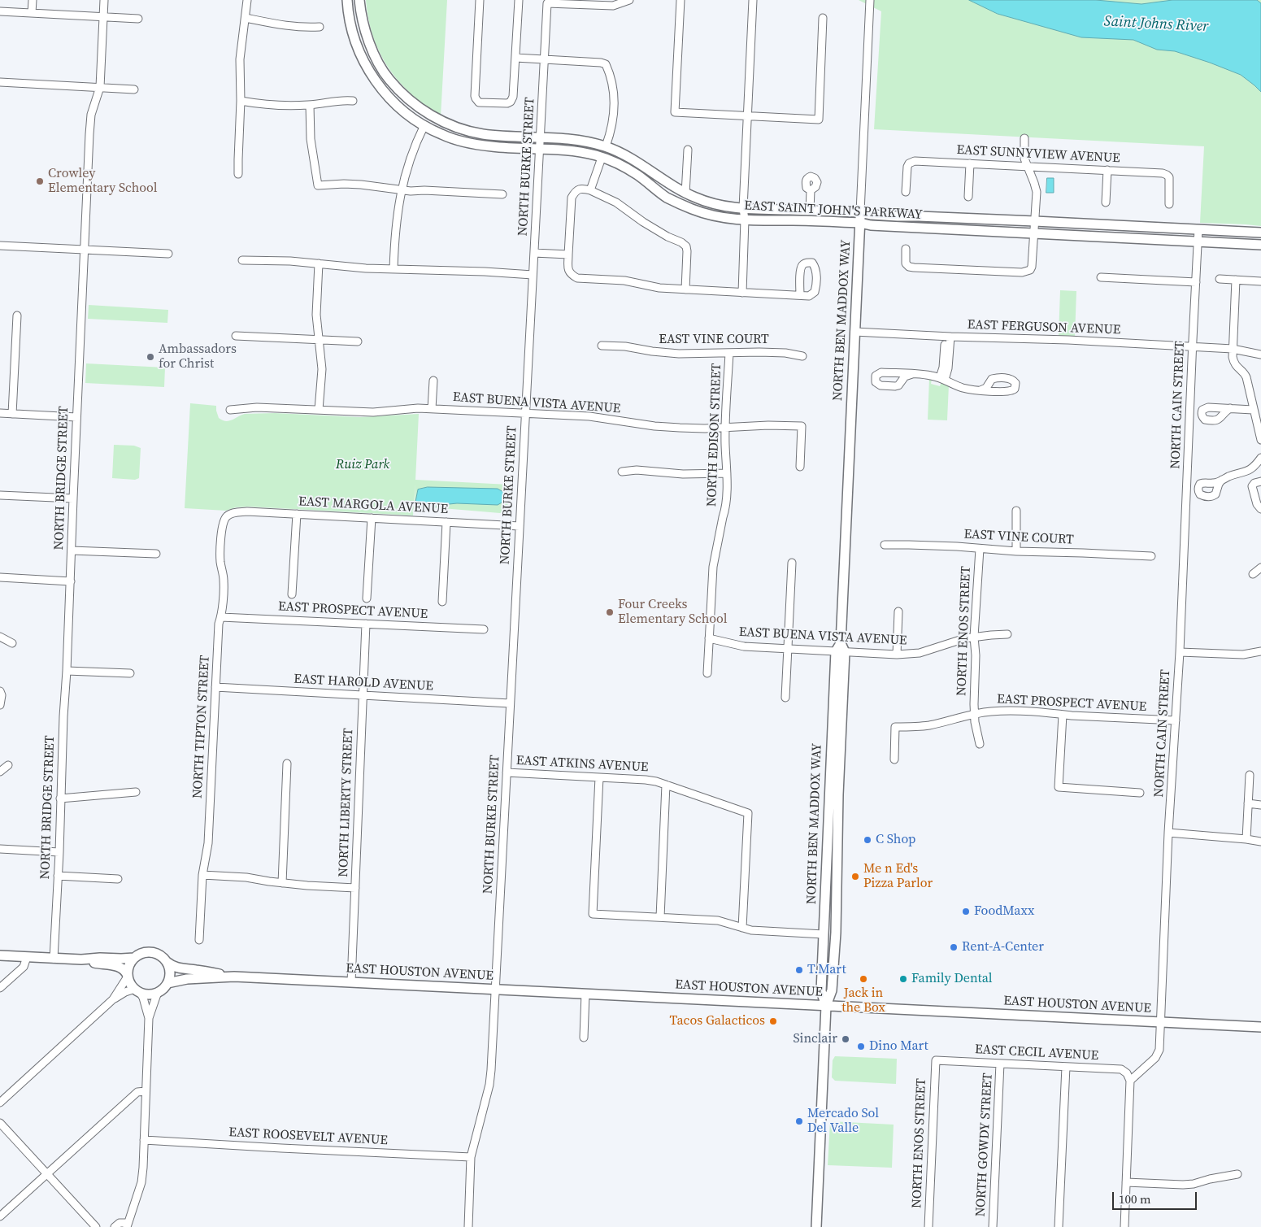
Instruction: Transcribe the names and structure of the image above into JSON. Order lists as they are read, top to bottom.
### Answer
{
  "streets": {
    "main road": ["EAST SAINT JOHN'S PARKWAY", "NORTH BEN MADDOX WAY", "EAST HOUSTON AVENUE"],
    "street": [
      "EAST SUNNYVIEW AVENUE",
      "NORTH BURKE STREET",
      "EAST FERGUSON AVENUE",
      "EAST VINE COURT",
      "EAST BUENA VISTA AVENUE",
      "NORTH CAIN STREET",
      "NORTH EDISON STREET",
      "NORTH BRIDGE STREET",
      "EAST MARGOLA AVENUE",
      "EAST PROSPECT AVENUE",
      "NORTH ENOS STREET",
      "EAST HAROLD AVENUE",
      "NORTH TIPTON STREET",
      "EAST ATKINS AVENUE",
      "NORTH LIBERTY STREET",
      "EAST CECIL AVENUE",
      "EAST ROOSEVELT AVENUE",
      "NORTH GOWDY STREET"
    ]
  },
  "crossings": [
    ["NORTH BURKE STREET", "EAST SAINT JOHN'S PARKWAY"],
    ["NORTH BURKE STREET", "EAST BUENA VISTA AVENUE"],
    ["NORTH BURKE STREET", "EAST MARGOLA AVENUE"],
    ["NORTH BURKE STREET", "EAST HAROLD AVENUE"],
    ["NORTH BURKE STREET", "EAST ATKINS AVENUE"],
    ["NORTH BURKE STREET", "EAST HOUSTON AVENUE"],
    ["NORTH BURKE STREET", "EAST ROOSEVELT AVENUE"],
    ["EAST SAINT JOHN'S PARKWAY", "NORTH BEN MADDOX WAY"],
    ["EAST SAINT JOHN'S PARKWAY", "NORTH CAIN STREET"],
    ["NORTH BEN MADDOX WAY", "EAST FERGUSON AVENUE"],
    ["NORTH BEN MADDOX WAY", "EAST BUENA VISTA AVENUE"],
    ["NORTH BEN MADDOX WAY", "EAST HOUSTON AVENUE"],
    ["EAST FERGUSON AVENUE", "NORTH CAIN STREET"],
    ["EAST VINE COURT", "NORTH EDISON STREET"],
    ["EAST VINE COURT", "NORTH ENOS STREET"],
    ["EAST BUENA VISTA AVENUE", "NORTH EDISON STREET"],
    ["EAST BUENA VISTA AVENUE", "NORTH ENOS STREET"],
    ["NORTH CAIN STREET", "EAST PROSPECT AVENUE"],
    ["NORTH CAIN STREET", "EAST HOUSTON AVENUE"],
    ["NORTH CAIN STREET", "EAST CECIL AVENUE"],
    ["EAST MARGOLA AVENUE", "NORTH TIPTON STREET"],
    ["EAST PROSPECT AVENUE", "NORTH ENOS STREET"],
    ["EAST PROSPECT AVENUE", "NORTH TIPTON STREET"],
    ["EAST PROSPECT AVENUE", "NORTH LIBERTY STREET"],
    ["NORTH ENOS STREET", "EAST CECIL AVENUE"],
    ["EAST HAROLD AVENUE", "NORTH TIPTON STREET"],
    ["EAST HAROLD AVENUE", "NORTH LIBERTY STREET"],
    ["NORTH LIBERTY STREET", "EAST HOUSTON AVENUE"],
    ["EAST CECIL AVENUE", "NORTH GOWDY STREET"]
  ],
  "water": ["Saint Johns River"],
  "parks": ["Ruiz Park"],
  "places": [
    "Crowley Elementary School",
    "Ambassadors for Christ",
    "Four Creeks Elementary School",
    "C Shop",
    "Me n Ed's Pizza Parlor",
    "FoodMaxx",
    "Rent-A-Center",
    "T.Mart",
    "Jack in the Box",
    "Family Dental",
    "Tacos Galacticos",
    "Sinclair",
    "Dino Mart",
    "Mercado Sol Del Valle"
  ],
  "scale_bar": "100 m"
}
